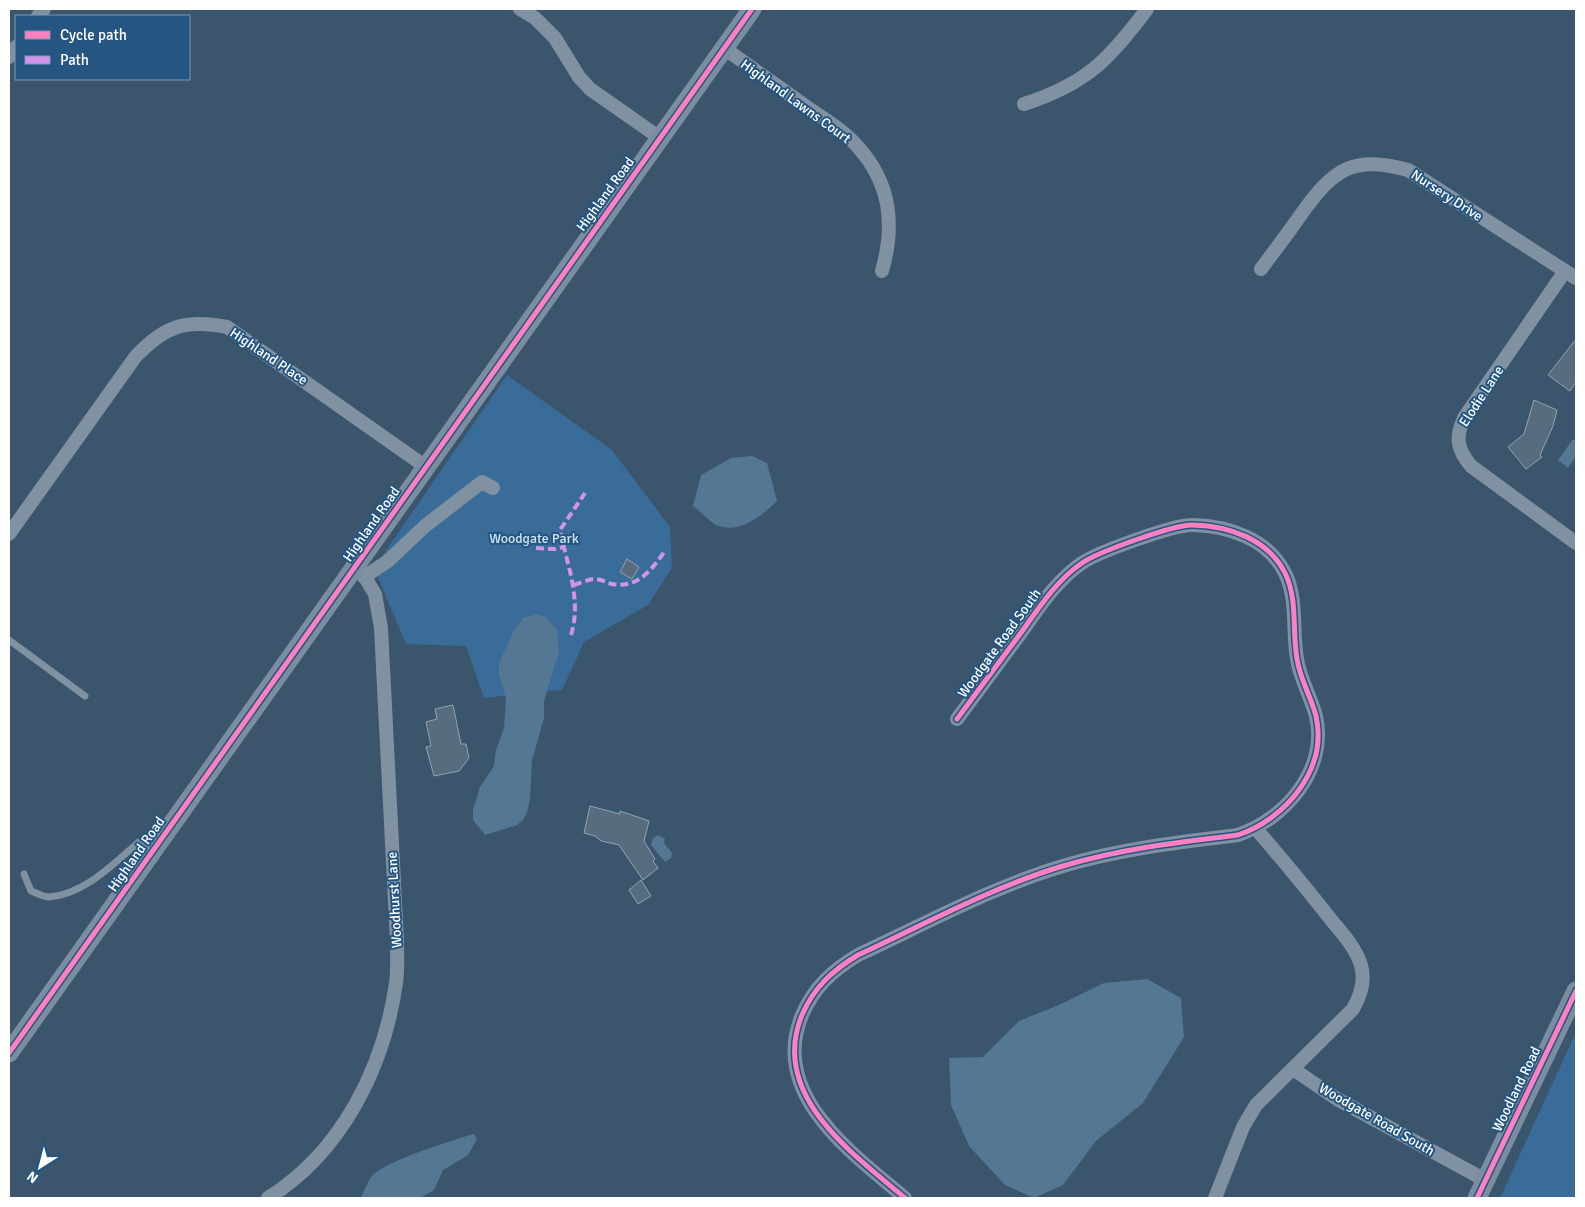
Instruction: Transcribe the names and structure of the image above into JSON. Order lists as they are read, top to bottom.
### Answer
{
  "streets": {
    "street": [
      "Highland Lawns Court",
      "Highland Road",
      "Nursery Drive",
      "Highland Place",
      "Elodie Lane",
      "Woodgate Road South",
      "Woodhurst Lane",
      "Woodland Road"
    ]
  },
  "crossings": [
    ["Highland Lawns Court", "Highland Road"],
    ["Highland Road", "Highland Place"],
    ["Highland Road", "Woodhurst Lane"],
    ["Nursery Drive", "Elodie Lane"],
    ["Woodgate Road South", "Woodland Road"]
  ],
  "parks": ["Woodgate Park"],
  "legend": ["Cycle path", "Path"],
  "north": "bottom left"
}
